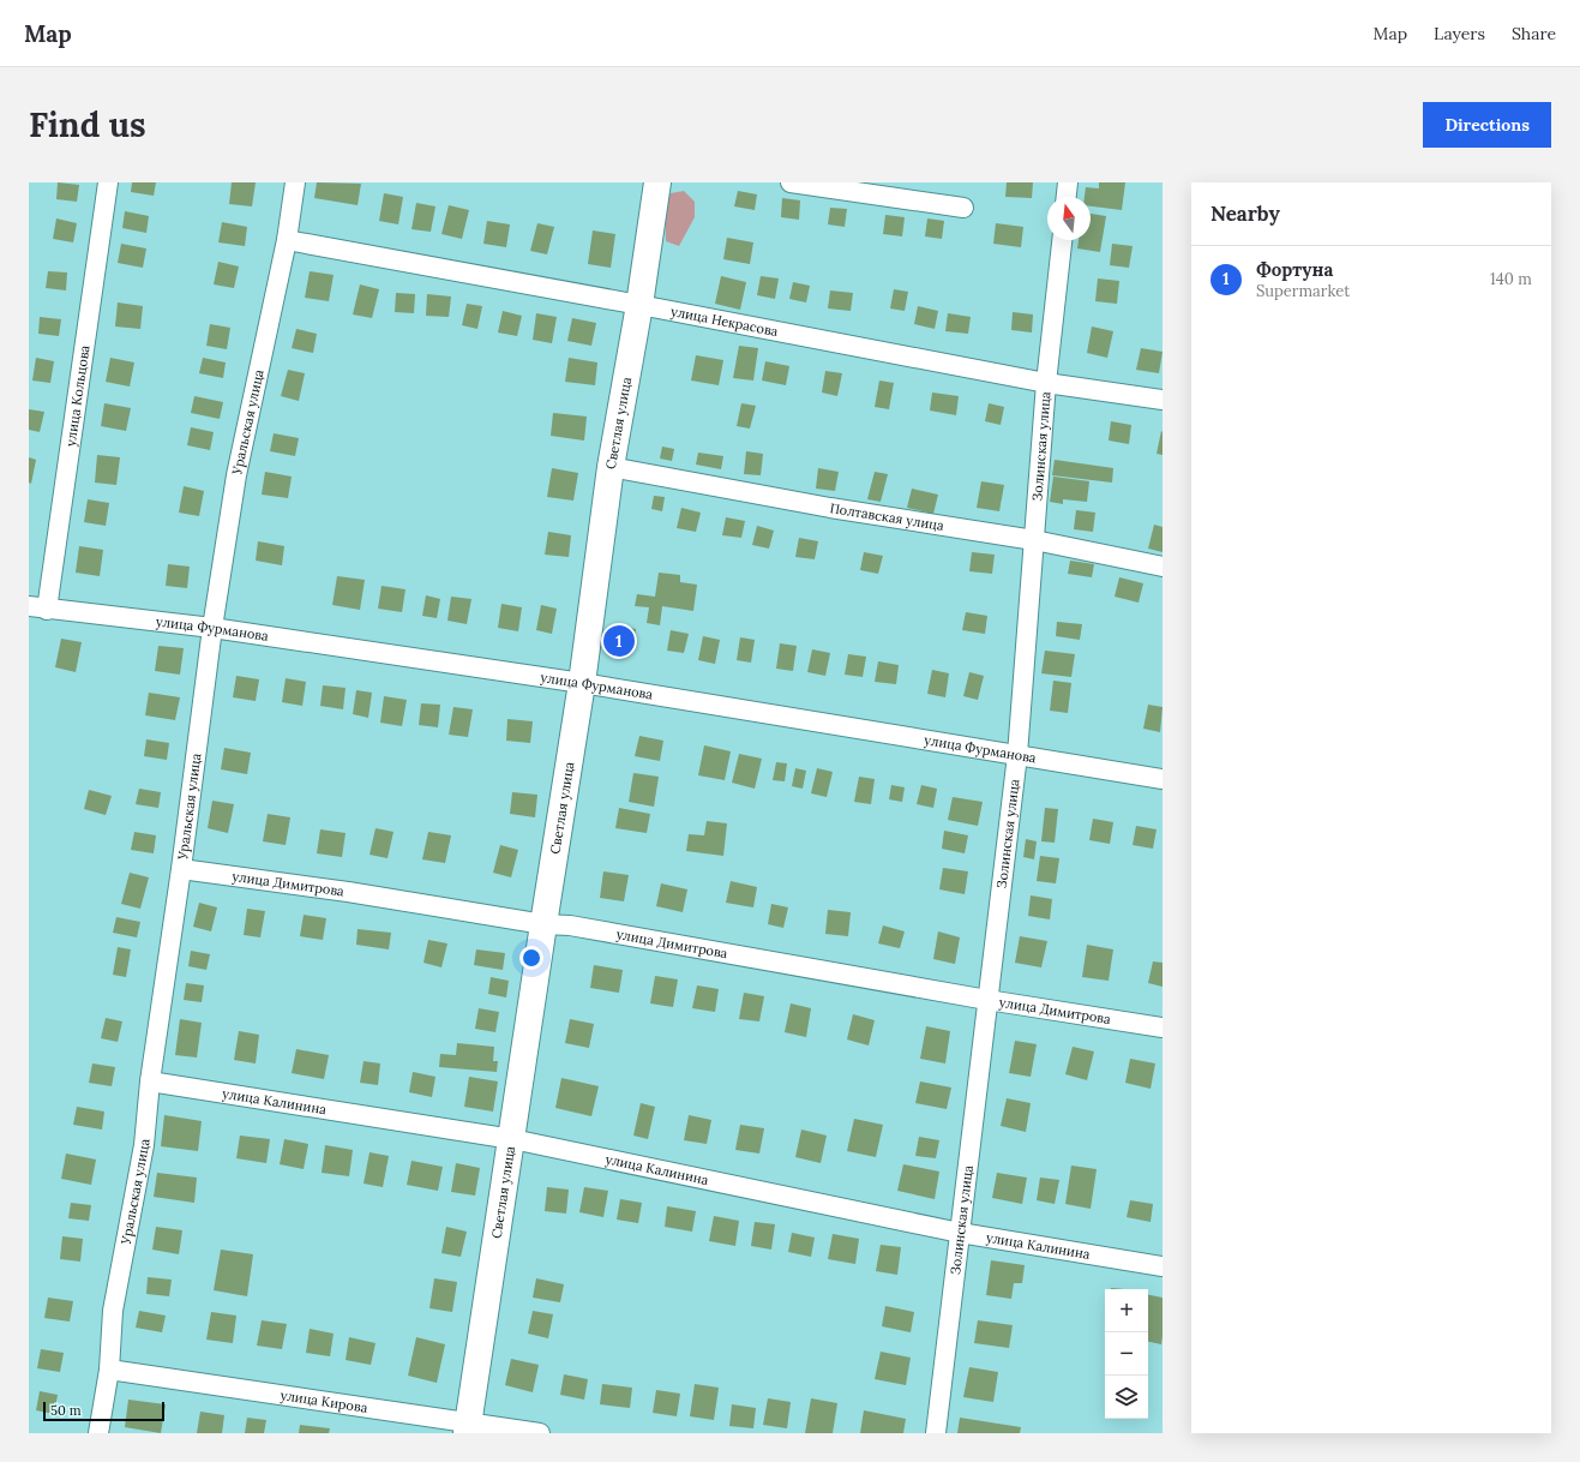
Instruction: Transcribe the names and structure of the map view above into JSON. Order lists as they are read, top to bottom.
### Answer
{
  "streets": {
    "main road": ["Светлая улица"],
    "street": [
      "улица Некрасова",
      "улица Кольцова",
      "Уральская улица",
      "Золинская улица",
      "Полтавская улица",
      "улица Фурманова",
      "улица Димитрова",
      "улица Калинина",
      "улица Кирова"
    ]
  },
  "crossings": [
    ["улица Некрасова", "Уральская улица"],
    ["улица Некрасова", "Светлая улица"],
    ["улица Некрасова", "Золинская улица"],
    ["улица Кольцова", "улица Фурманова"],
    ["Уральская улица", "улица Фурманова"],
    ["Уральская улица", "улица Димитрова"],
    ["Уральская улица", "улица Калинина"],
    ["Уральская улица", "улица Кирова"],
    ["Светлая улица", "Полтавская улица"],
    ["Светлая улица", "улица Фурманова"],
    ["Светлая улица", "улица Димитрова"],
    ["Светлая улица", "улица Калинина"],
    ["Светлая улица", "улица Кирова"],
    ["Золинская улица", "Полтавская улица"],
    ["Золинская улица", "улица Фурманова"],
    ["Золинская улица", "улица Димитрова"],
    ["Золинская улица", "улица Калинина"]
  ],
  "scale_bar": "50 m",
  "north": "top",
  "page": {
    "header": "Map",
    "nav": ["Map", "Layers", "Share"],
    "buttons": "Directions",
    "title": "Find us",
    "heading": "Nearby",
    "list": [
      {
        "mark": "1",
        "name": "Фортуна",
        "note": "Supermarket",
        "value": "140 m"
      }
    ],
    "pins": "1",
    "map_buttons": ["+", "−"],
    "scale": "50 m"
  }
}
